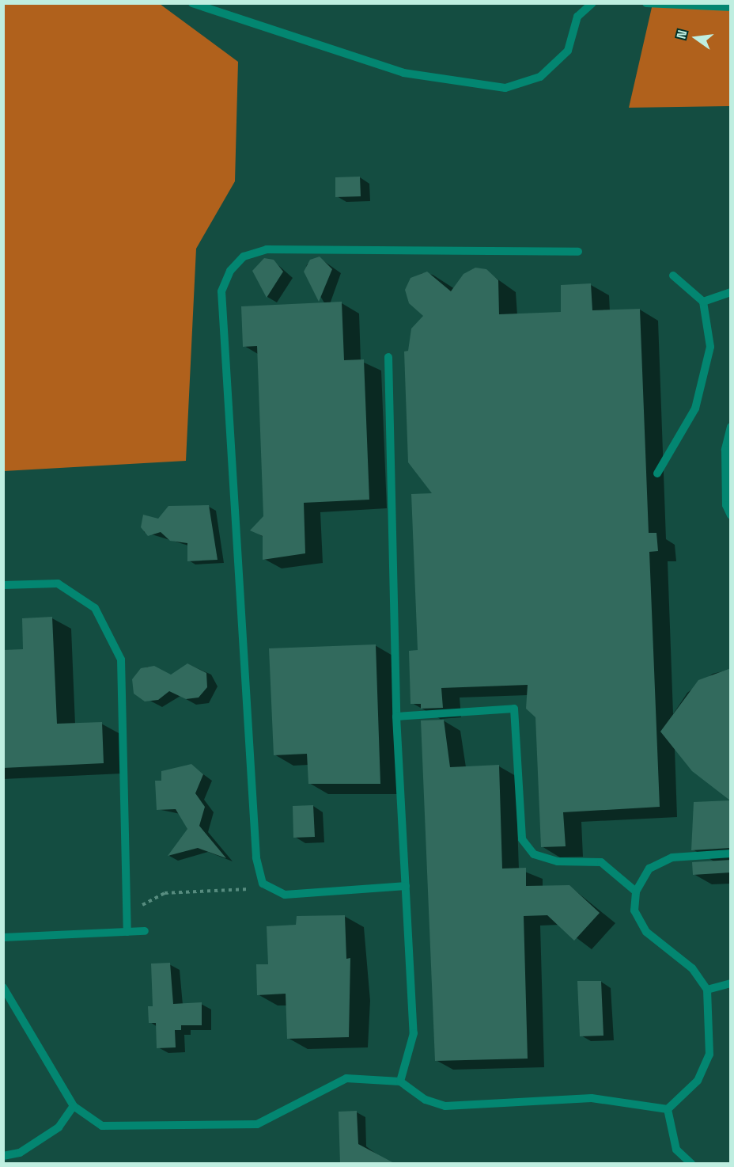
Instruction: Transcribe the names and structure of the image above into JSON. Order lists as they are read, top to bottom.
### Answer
{
  "north": "left"
}
